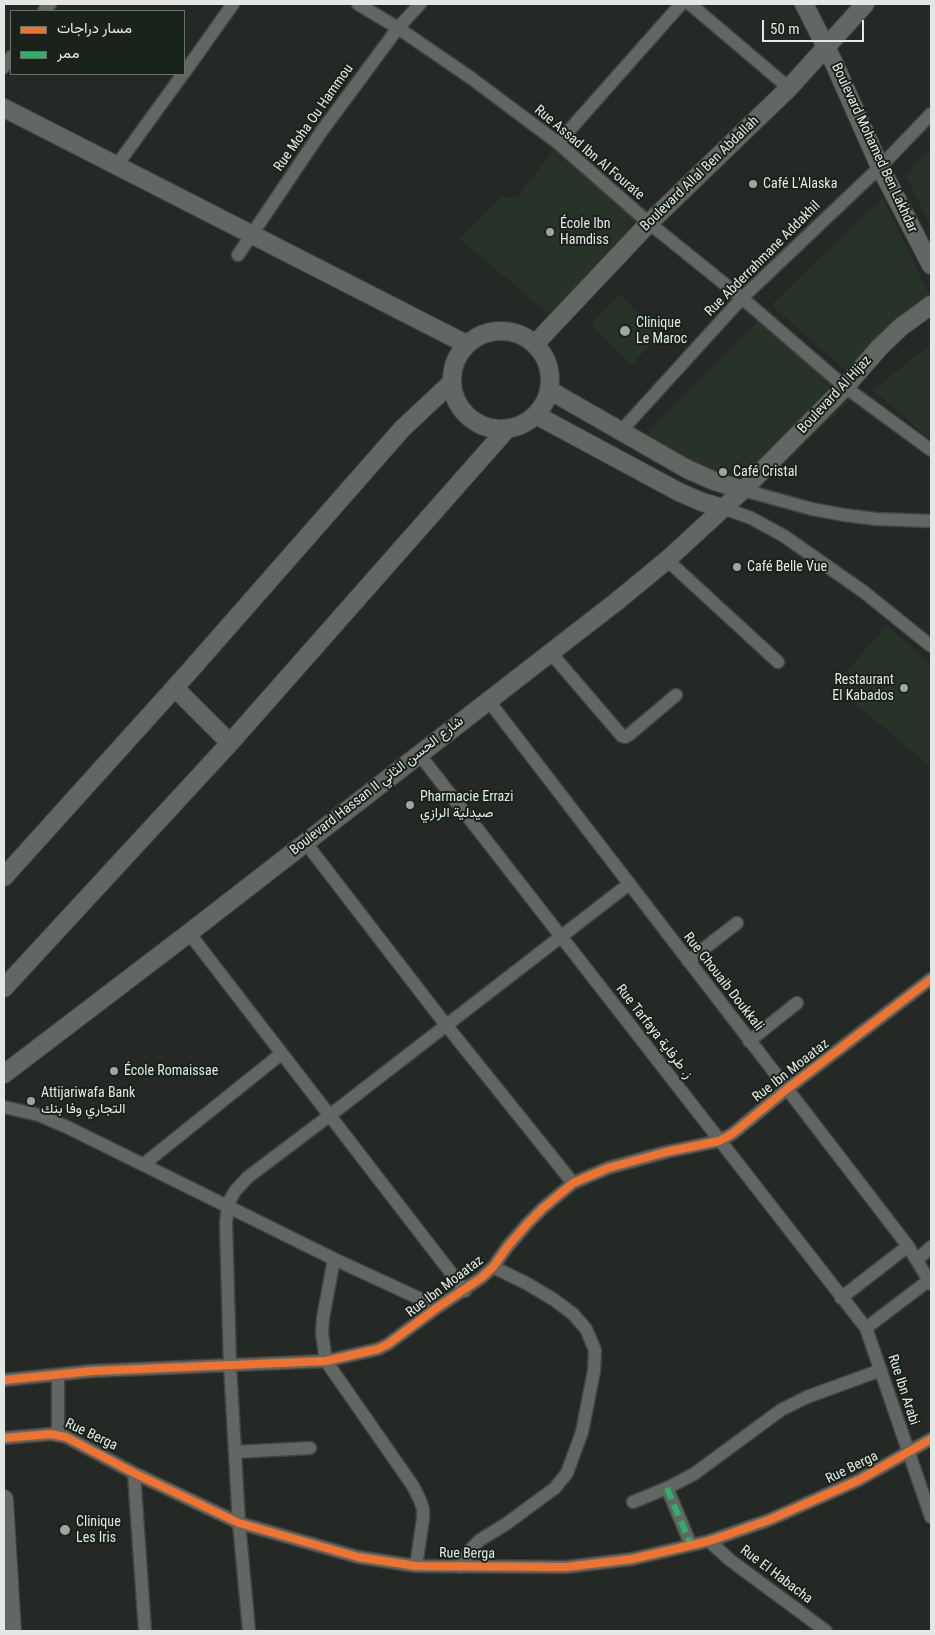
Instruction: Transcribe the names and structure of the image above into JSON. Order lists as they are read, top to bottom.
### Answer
{
  "streets": {
    "main road": [
      "Boulevard Mohamed Ben Lakhdar",
      "Boulevard Allal Ben Abdallah",
      "Boulevard Al Hijaz",
      "Boulevard Hassan II شارع الحسن الثاني"
    ],
    "street": [
      "Rue Moha Ou Hammou",
      "Rue Assad Ibn Al Fourate",
      "Rue Abderrahmane Addakhil",
      "Rue Chouaib Doukkali",
      "Rue Tarfaya ز. طرفاية",
      "Rue Ibn Moaataz",
      "Rue Ibn Arabi",
      "Rue Berga",
      "Rue El Habacha"
    ]
  },
  "crossings": [
    ["Rue Moha Ou Hammou", "Rue Assad Ibn Al Fourate"],
    ["Boulevard Mohamed Ben Lakhdar", "Boulevard Allal Ben Abdallah"],
    ["Boulevard Mohamed Ben Lakhdar", "Rue Abderrahmane Addakhil"],
    ["Rue Assad Ibn Al Fourate", "Boulevard Allal Ben Abdallah"],
    ["Rue Assad Ibn Al Fourate", "Rue Abderrahmane Addakhil"],
    ["Rue Assad Ibn Al Fourate", "Boulevard Al Hijaz"],
    ["Boulevard Al Hijaz", "Boulevard Hassan II شارع الحسن الثاني"],
    ["Boulevard Hassan II شارع الحسن الثاني", "Rue Chouaib Doukkali"],
    ["Boulevard Hassan II شارع الحسن الثاني", "Rue Tarfaya ز. طرفاية"],
    ["Rue Chouaib Doukkali", "Rue Ibn Moaataz"],
    ["Rue Tarfaya ز. طرفاية", "Rue Ibn Moaataz"],
    ["Rue Tarfaya ز. طرفاية", "Rue Ibn Arabi"],
    ["Rue Ibn Arabi", "Rue Berga"],
    ["Rue Berga", "Rue El Habacha"]
  ],
  "places": [
    "Café L'Alaska",
    "École Ibn Hamdiss",
    "Clinique Le Maroc",
    "Café Cristal",
    "Café Belle Vue",
    "Restaurant El Kabados",
    "Pharmacie Errazi صيدلية الرازي",
    "École Romaissae",
    "Attijariwafa Bank التجاري وفا بنك",
    "Clinique Les Iris"
  ],
  "legend": ["مسار دراجات", "ممر"],
  "scale_bar": "50 m"
}
